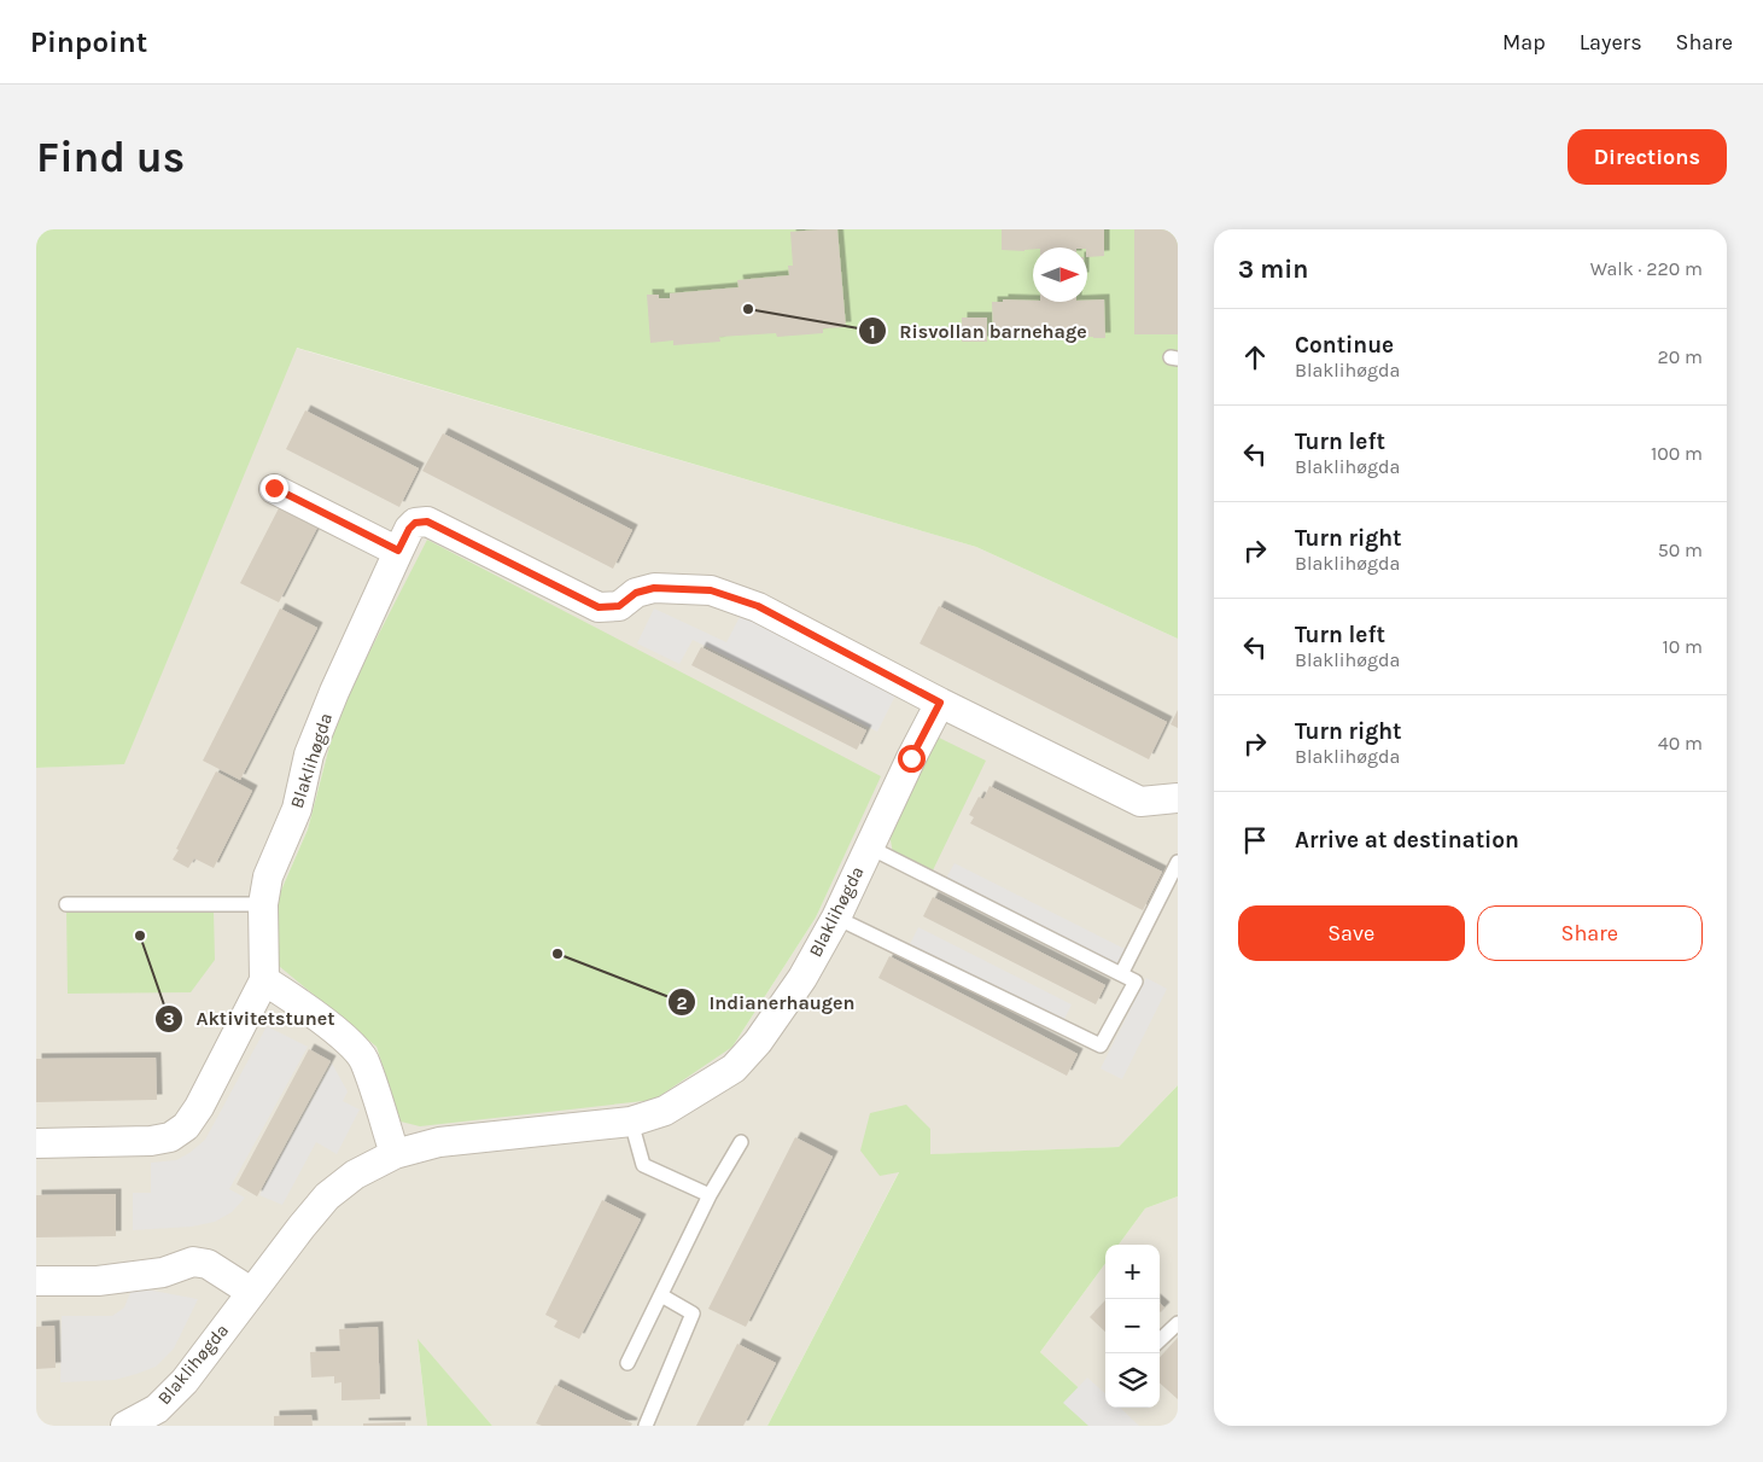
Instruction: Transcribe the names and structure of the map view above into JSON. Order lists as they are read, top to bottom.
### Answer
{
  "streets": {
    "street": ["Blaklihøgda"]
  },
  "places": ["Risvollan barnehage", "Aktivitetstunet", "Indianerhaugen"],
  "north": "right",
  "page": {
    "header": "Pinpoint",
    "nav": ["Map", "Layers", "Share"],
    "buttons": [
      "Directions",
      ["Save", "Share"]
    ],
    "title": "Find us",
    "heading": ["3 min", "Walk · 220 m"],
    "list": [
      ["Continue", "Blaklihøgda", "20 m"],
      ["Turn left", "Blaklihøgda", "100 m"],
      ["Turn right", "Blaklihøgda", "50 m"],
      ["Turn left", "Blaklihøgda", "10 m"],
      ["Turn right", "Blaklihøgda", "40 m"],
      "Arrive at destination"
    ],
    "map_buttons": ["+", "−"]
  }
}
